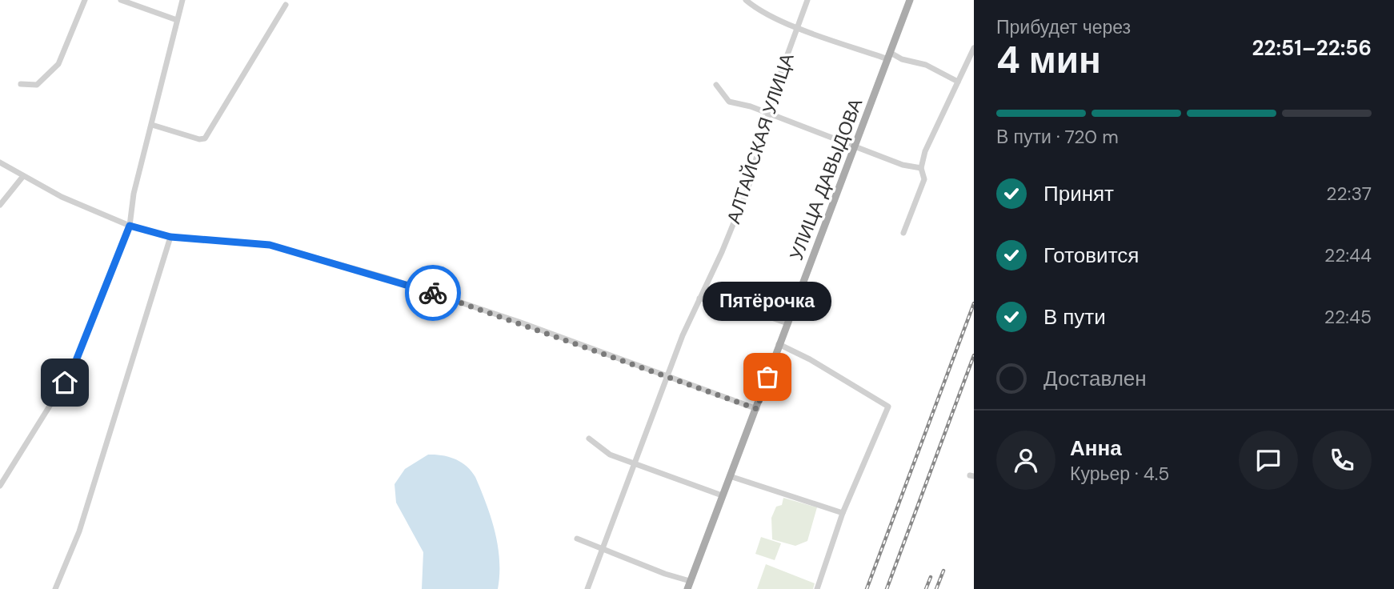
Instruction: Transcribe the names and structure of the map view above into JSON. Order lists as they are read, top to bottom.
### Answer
{
  "streets": {
    "main road": ["УЛИЦА ДАВЫДОВА"],
    "street": ["АЛТАЙСКАЯ УЛИЦА"]
  },
  "places": ["Пятёрочка"],
  "page": {
    "heading": ["4 мин", "Прибудет через", "22:51–22:56"],
    "panel": ["Анна", "Курьер · 4.5"],
    "bar": "В пути · 720 m",
    "list": [
      ["Принят", "22:37"],
      ["Готовится", "22:44"],
      ["В пути", "22:45"],
      "Доставлен"
    ],
    "bubble": "Пятёрочка"
  }
}
